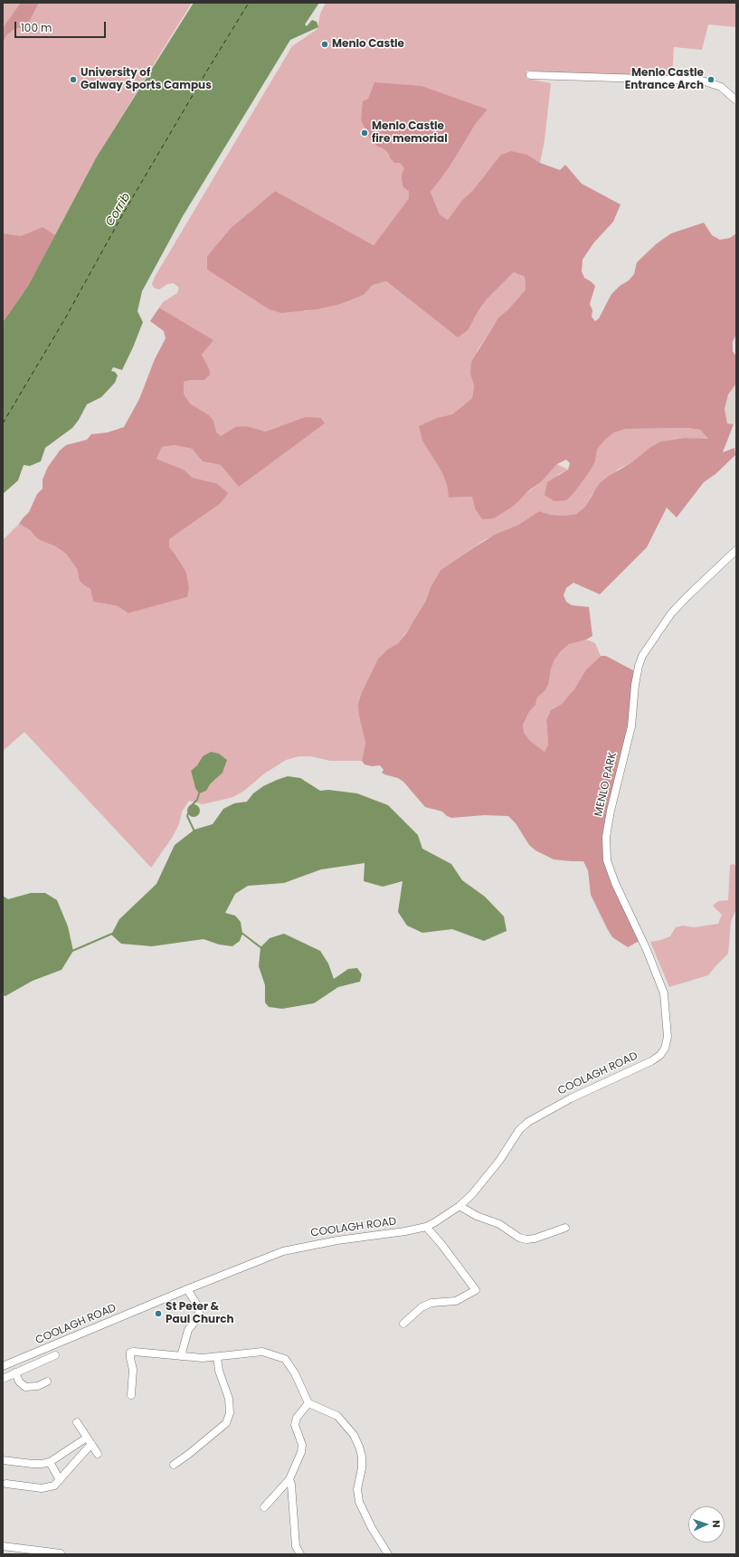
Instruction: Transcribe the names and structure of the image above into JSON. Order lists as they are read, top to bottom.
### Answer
{
  "streets": {
    "street": ["MENLO PARK", "COOLAGH ROAD"]
  },
  "crossings": [
    ["MENLO PARK", "COOLAGH ROAD"]
  ],
  "water": ["Corrib"],
  "places": [
    "Menlo Castle",
    "University of Galway Sports Campus",
    "Menlo Castle Entrance Arch",
    "Menlo Castle fire memorial",
    "St Peter & Paul Church"
  ],
  "scale_bar": "100 m",
  "north": "right"
}
